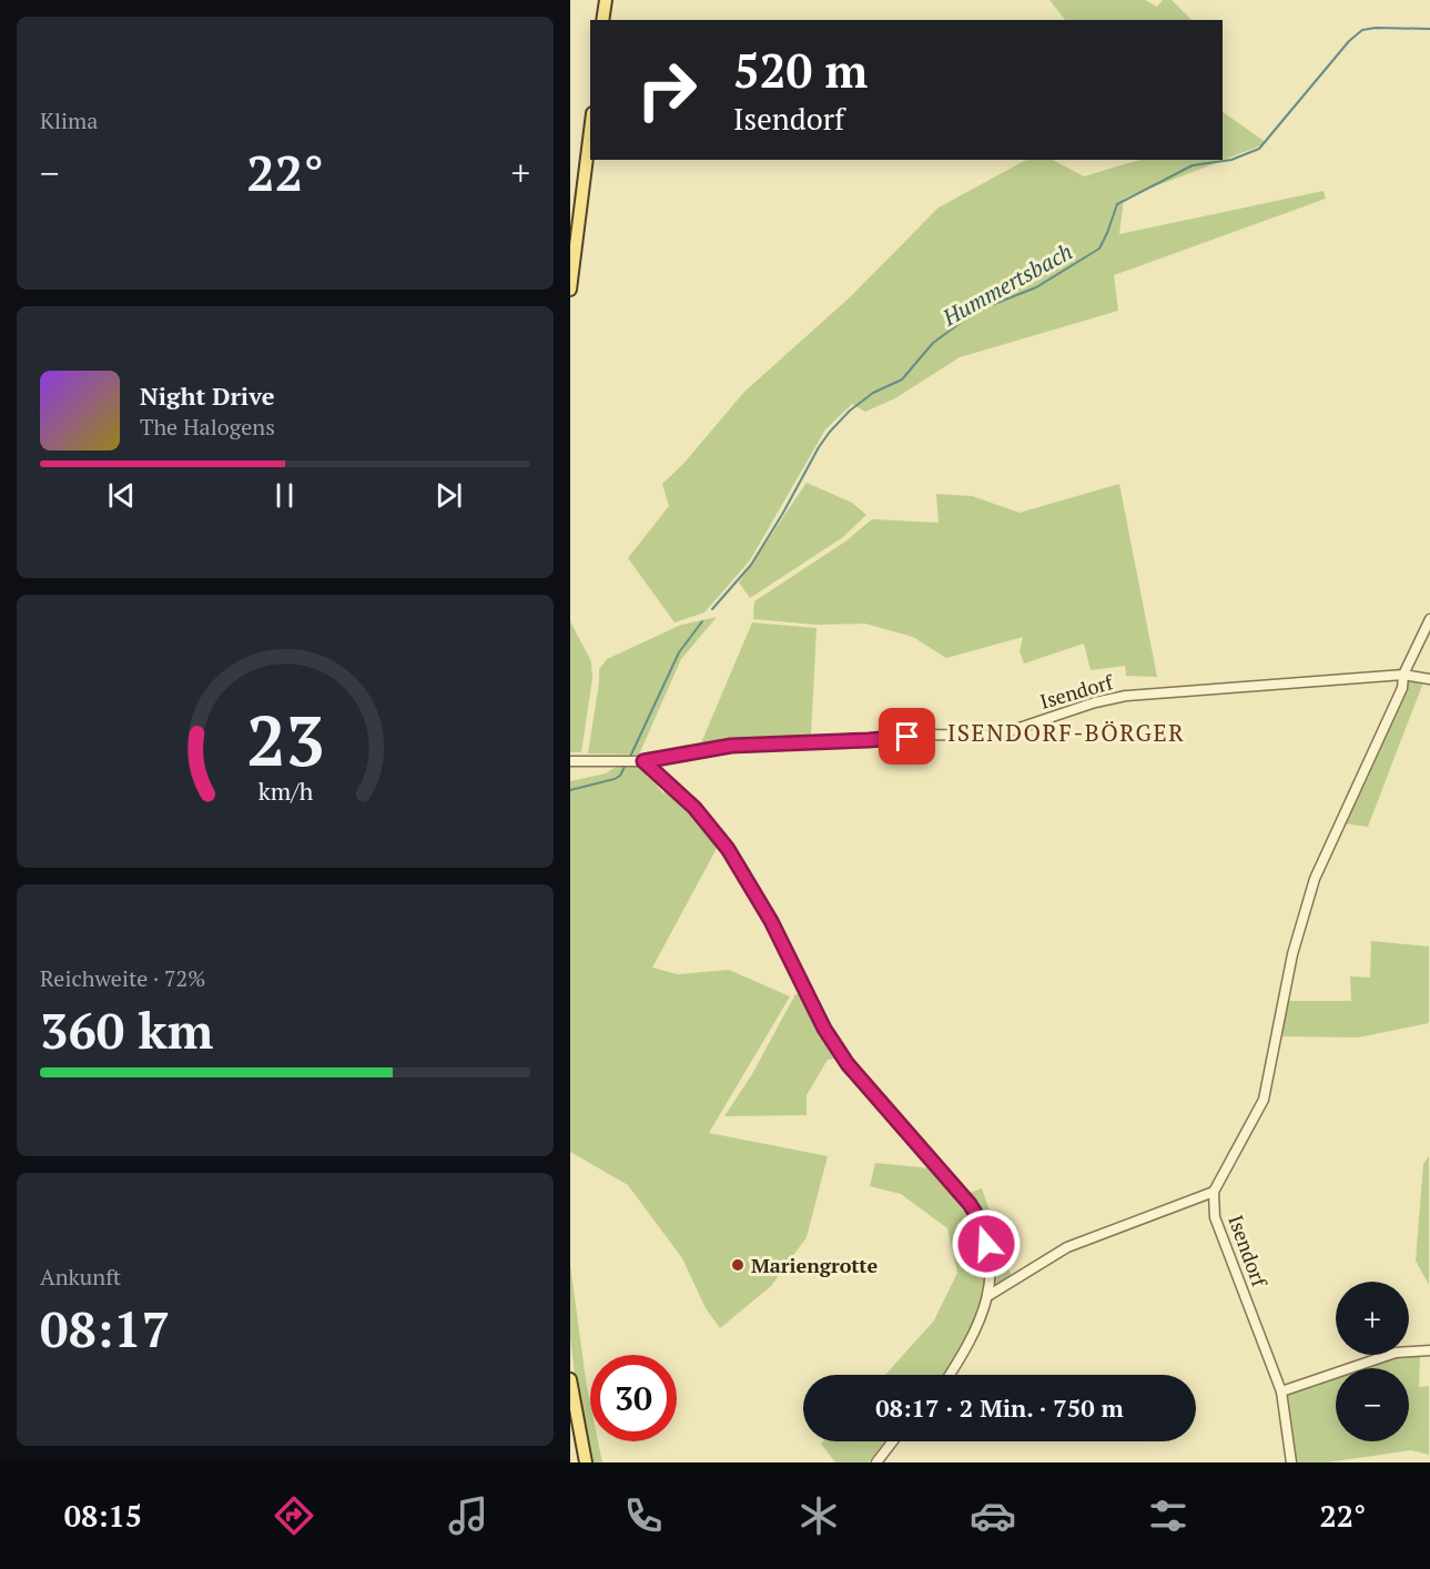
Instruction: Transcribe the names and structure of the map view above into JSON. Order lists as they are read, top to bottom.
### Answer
{
  "streets": {
    "street": ["Isendorf"]
  },
  "districts": ["ISENDORF-BÖRGER"],
  "water": ["Hummertsbach"],
  "places": ["Mariengrotte"],
  "page": {
    "tile": [
      "Klima",
      ["Reichweite · 72%", "360 km"],
      ["Ankunft", "08:17"]
    ],
    "turn": ["520 m", "Isendorf"],
    "heat": ["−", "22°", "+"],
    "song": ["Night Drive", "The Halogens"],
    "map_buttons": ["+", "−"],
    "limit": "30",
    "trip": "08:17 · 2 Min. · 750 m",
    "tabs": ["08:15", "22°"],
    "gauge": ["23", "km/h"]
  }
}
